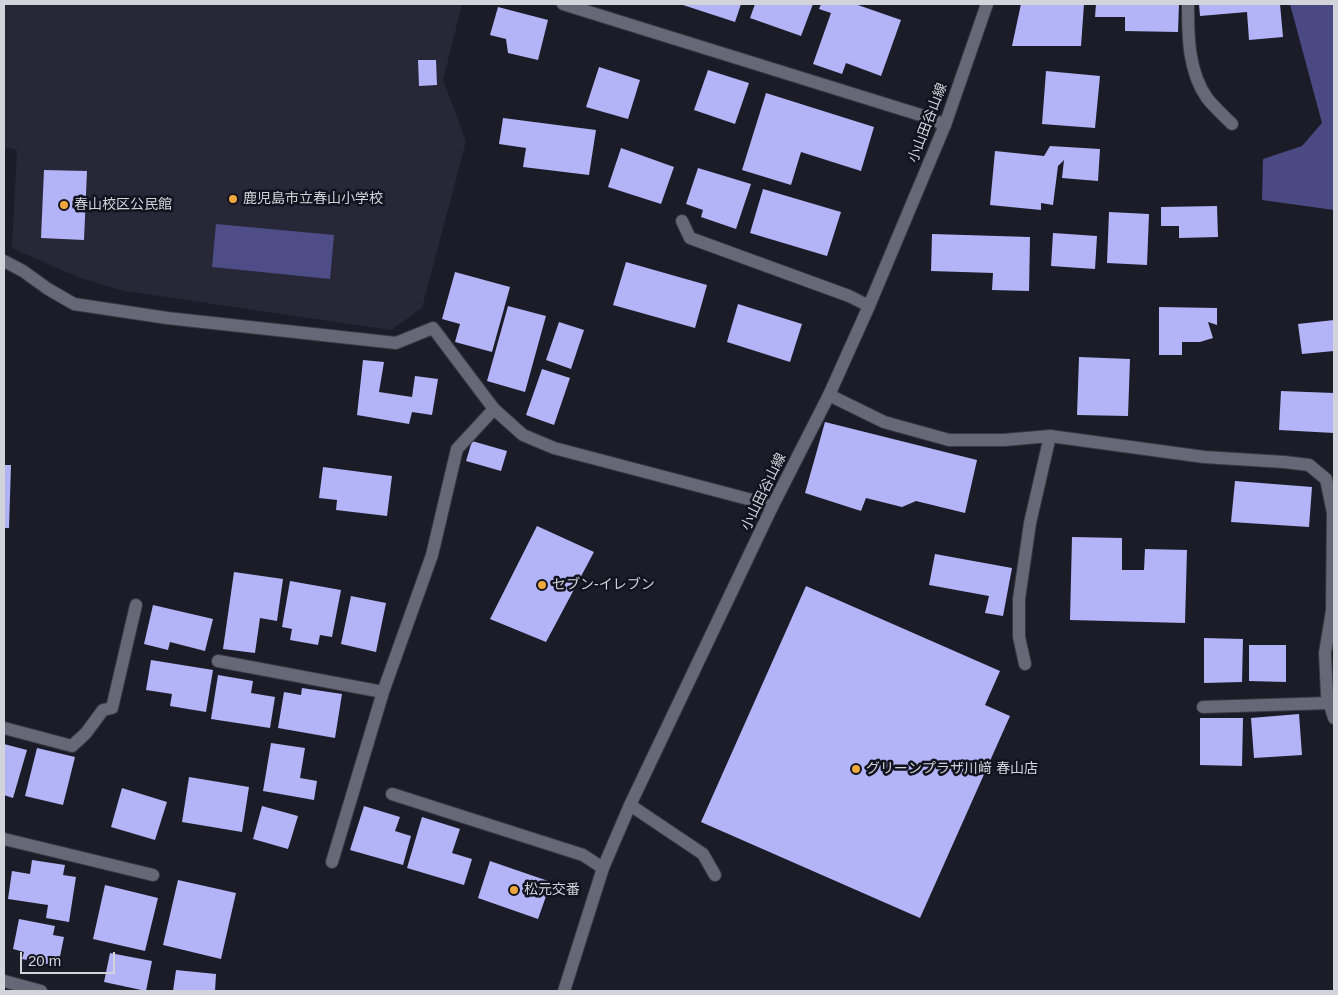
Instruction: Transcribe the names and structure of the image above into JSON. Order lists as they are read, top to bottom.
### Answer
{
  "streets": {
    "street": ["小山田谷山線"]
  },
  "places": [
    "鹿児島市立春山小学校",
    "春山校区公民館",
    "セブン-イレブン",
    "グリーンプラザ川﨑 春山店",
    "松元交番"
  ],
  "scale_bar": "20 m"
}
